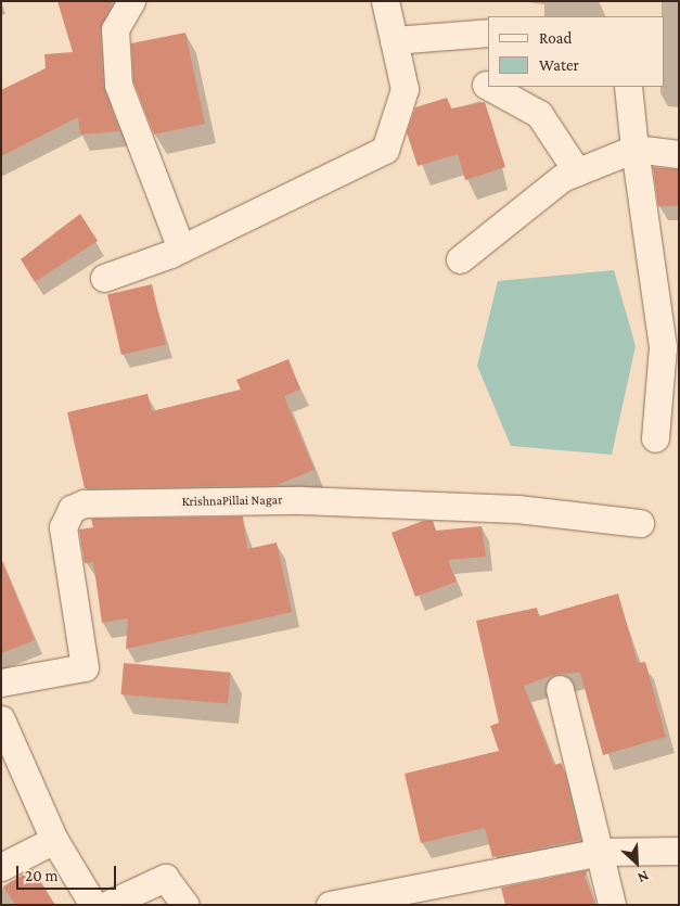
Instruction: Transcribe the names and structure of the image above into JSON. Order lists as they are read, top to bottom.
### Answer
{
  "streets": {
    "street": ["KrishnaPillai Nagar"]
  },
  "legend": ["Road", "Water"],
  "scale_bar": "20 m",
  "north": "bottom right"
}
